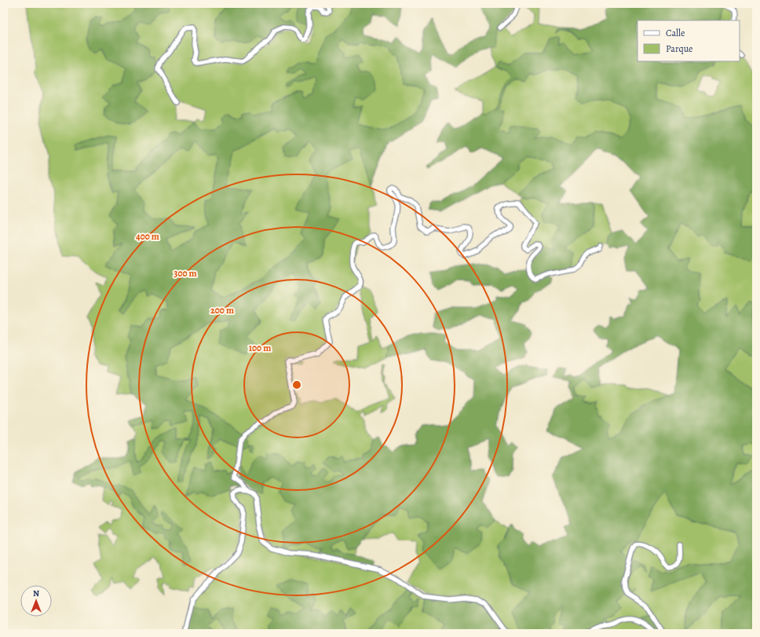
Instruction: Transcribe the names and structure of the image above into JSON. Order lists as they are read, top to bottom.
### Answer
{
  "legend": ["Calle", "Parque"],
  "north": "top",
  "rings": [
    "400 m",
    "300 m",
    "200 m",
    "100 m"
  ]
}
